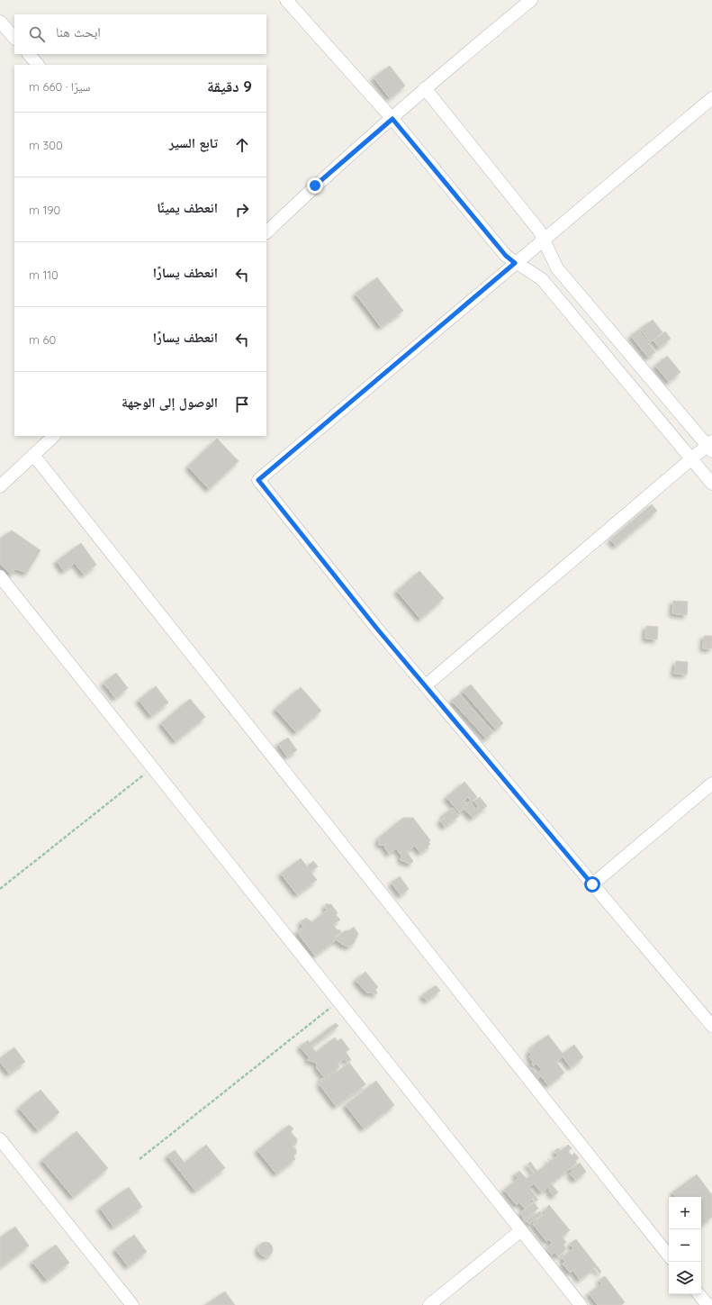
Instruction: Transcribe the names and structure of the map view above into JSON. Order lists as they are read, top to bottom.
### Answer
{
  "page": {
    "search": "ابحث هنا",
    "heading": ["9 دقيقة", "سيرًا · 660 m"],
    "list": [
      ["تابع السير", "300 m"],
      ["انعطف يمينًا", "190 m"],
      ["انعطف يسارًا", "110 m"],
      ["انعطف يسارًا", "60 m"],
      "الوصول إلى الوجهة"
    ],
    "map_buttons": ["+", "−"]
  }
}
